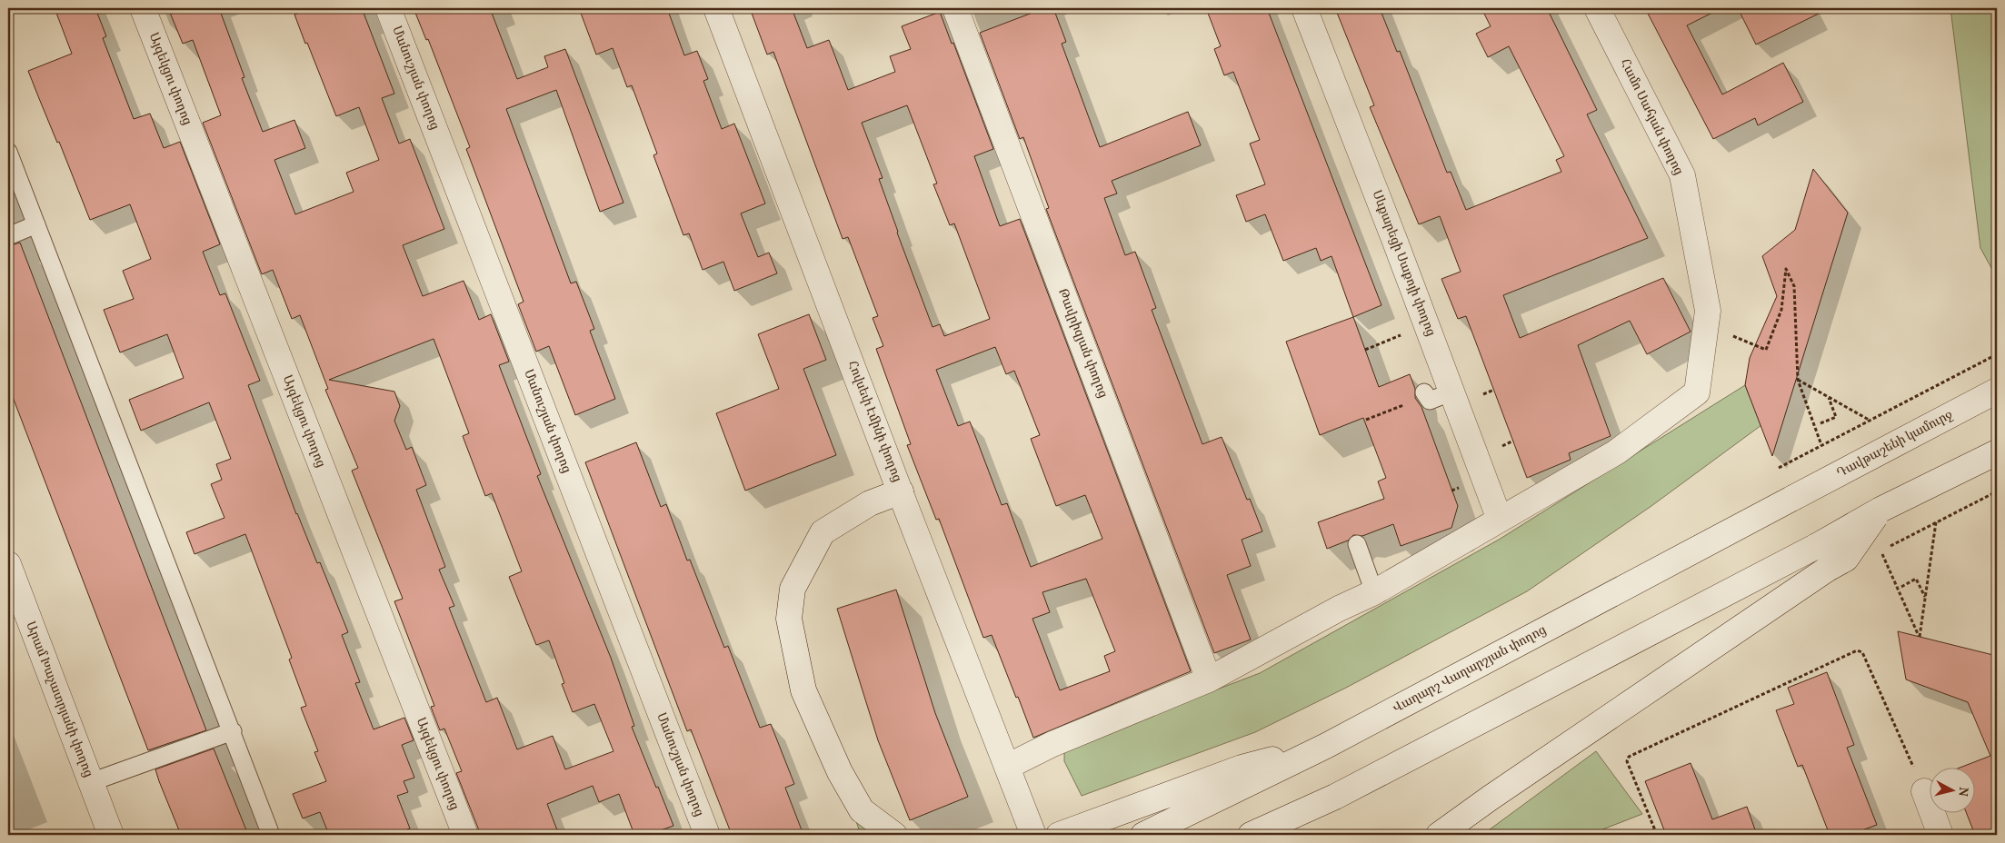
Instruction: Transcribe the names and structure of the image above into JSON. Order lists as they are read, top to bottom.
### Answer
{
  "streets": {
    "street": [
      "Մանուշյան փողոց",
      "Այգեկցու փողոց",
      "Համո Սահյան փողոց",
      "Սևքարեցի Սաքոյի փողոց",
      "Թավրիզյան փողոց",
      "Հովսեփ Էմինի փողոց",
      "Դավթաշենի կամուրջ",
      "Վաղարշ Վաղարշյան փողոց",
      "Արամ Խաչատրյանի փողոց"
    ]
  },
  "crossings": [
    ["Համո Սահյան փողոց", "Սևքարեցի Սաքոյի փողոց"],
    ["Համո Սահյան փողոց", "Թավրիզյան փողոց"],
    ["Համո Սահյան փողոց", "Հովսեփ Էմինի փողոց"],
    ["Դավթաշենի կամուրջ", "Վաղարշ Վաղարշյան փողոց"]
  ],
  "north": "right"
}
